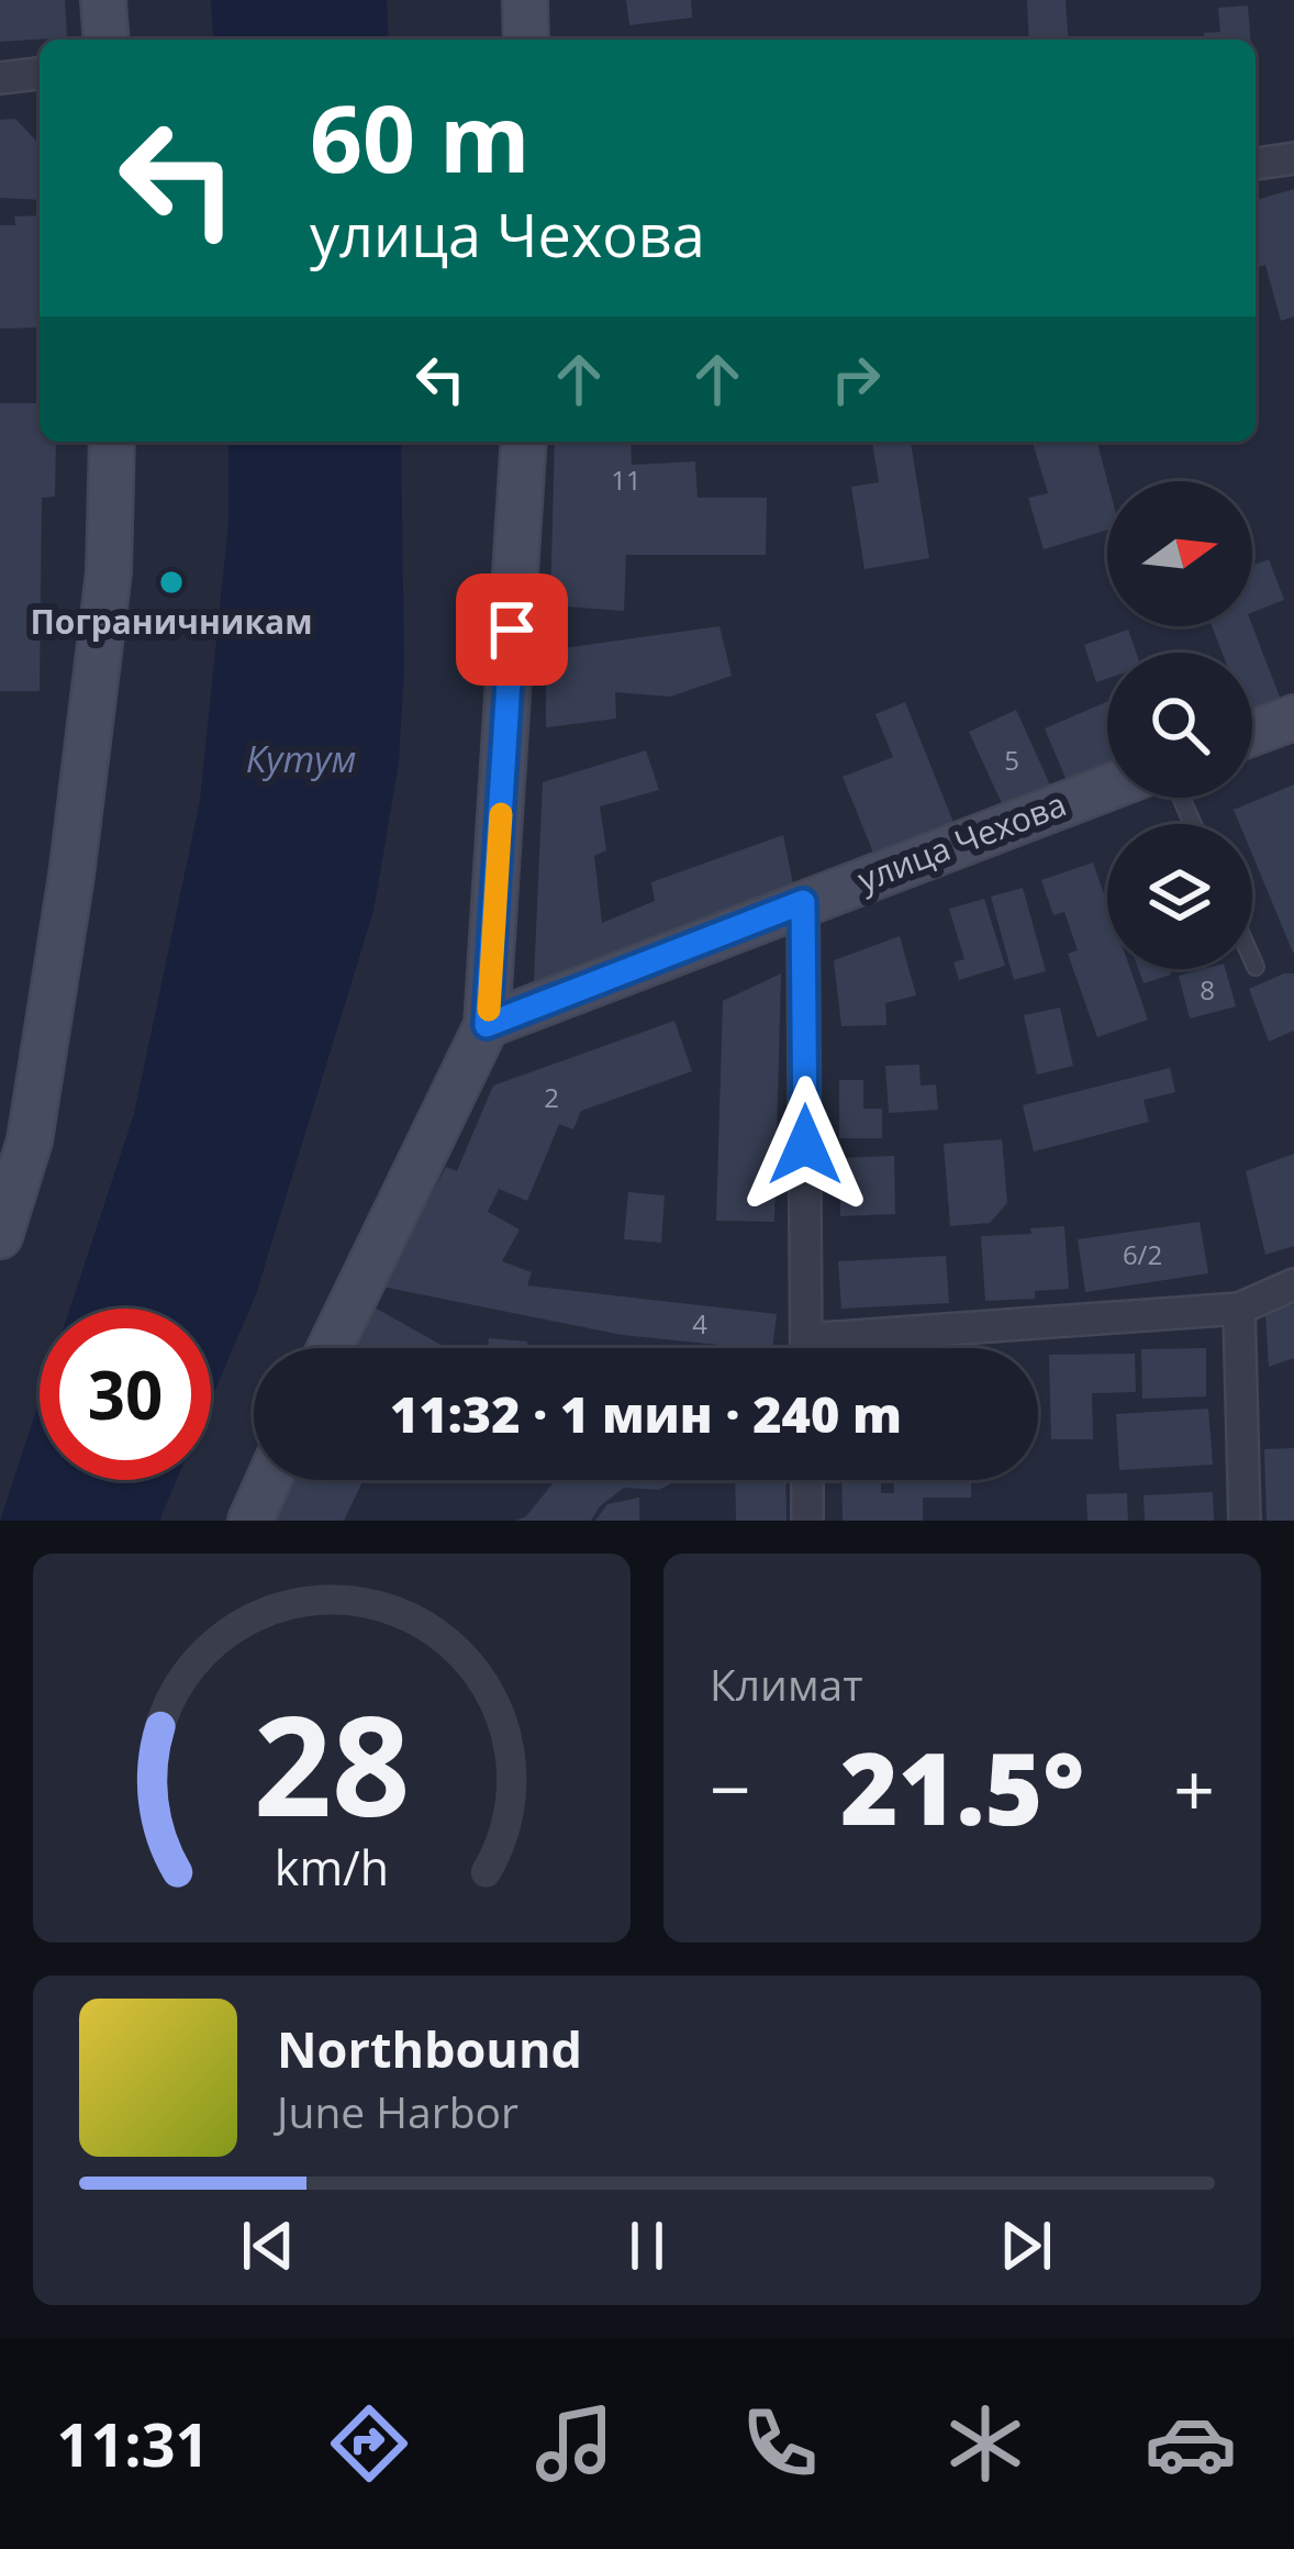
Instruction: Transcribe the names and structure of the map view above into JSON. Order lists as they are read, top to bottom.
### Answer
{
  "streets": {
    "street": ["улица Чехова"]
  },
  "water": ["Кутум"],
  "places": ["Пограничникам"],
  "house_numbers": [
    "11",
    "5",
    "8",
    "2",
    "6/2",
    "4"
  ],
  "north": "right",
  "page": {
    "turn": ["60 m", "улица Чехова"],
    "limit": "30",
    "trip": "11:32 · 1 мин · 240 m",
    "tile": "Климат",
    "heat": ["−", "21.5°", "+"],
    "song": ["Northbound", "June Harbor"],
    "tabs": "11:31",
    "gauge": ["28", "km/h"]
  }
}
